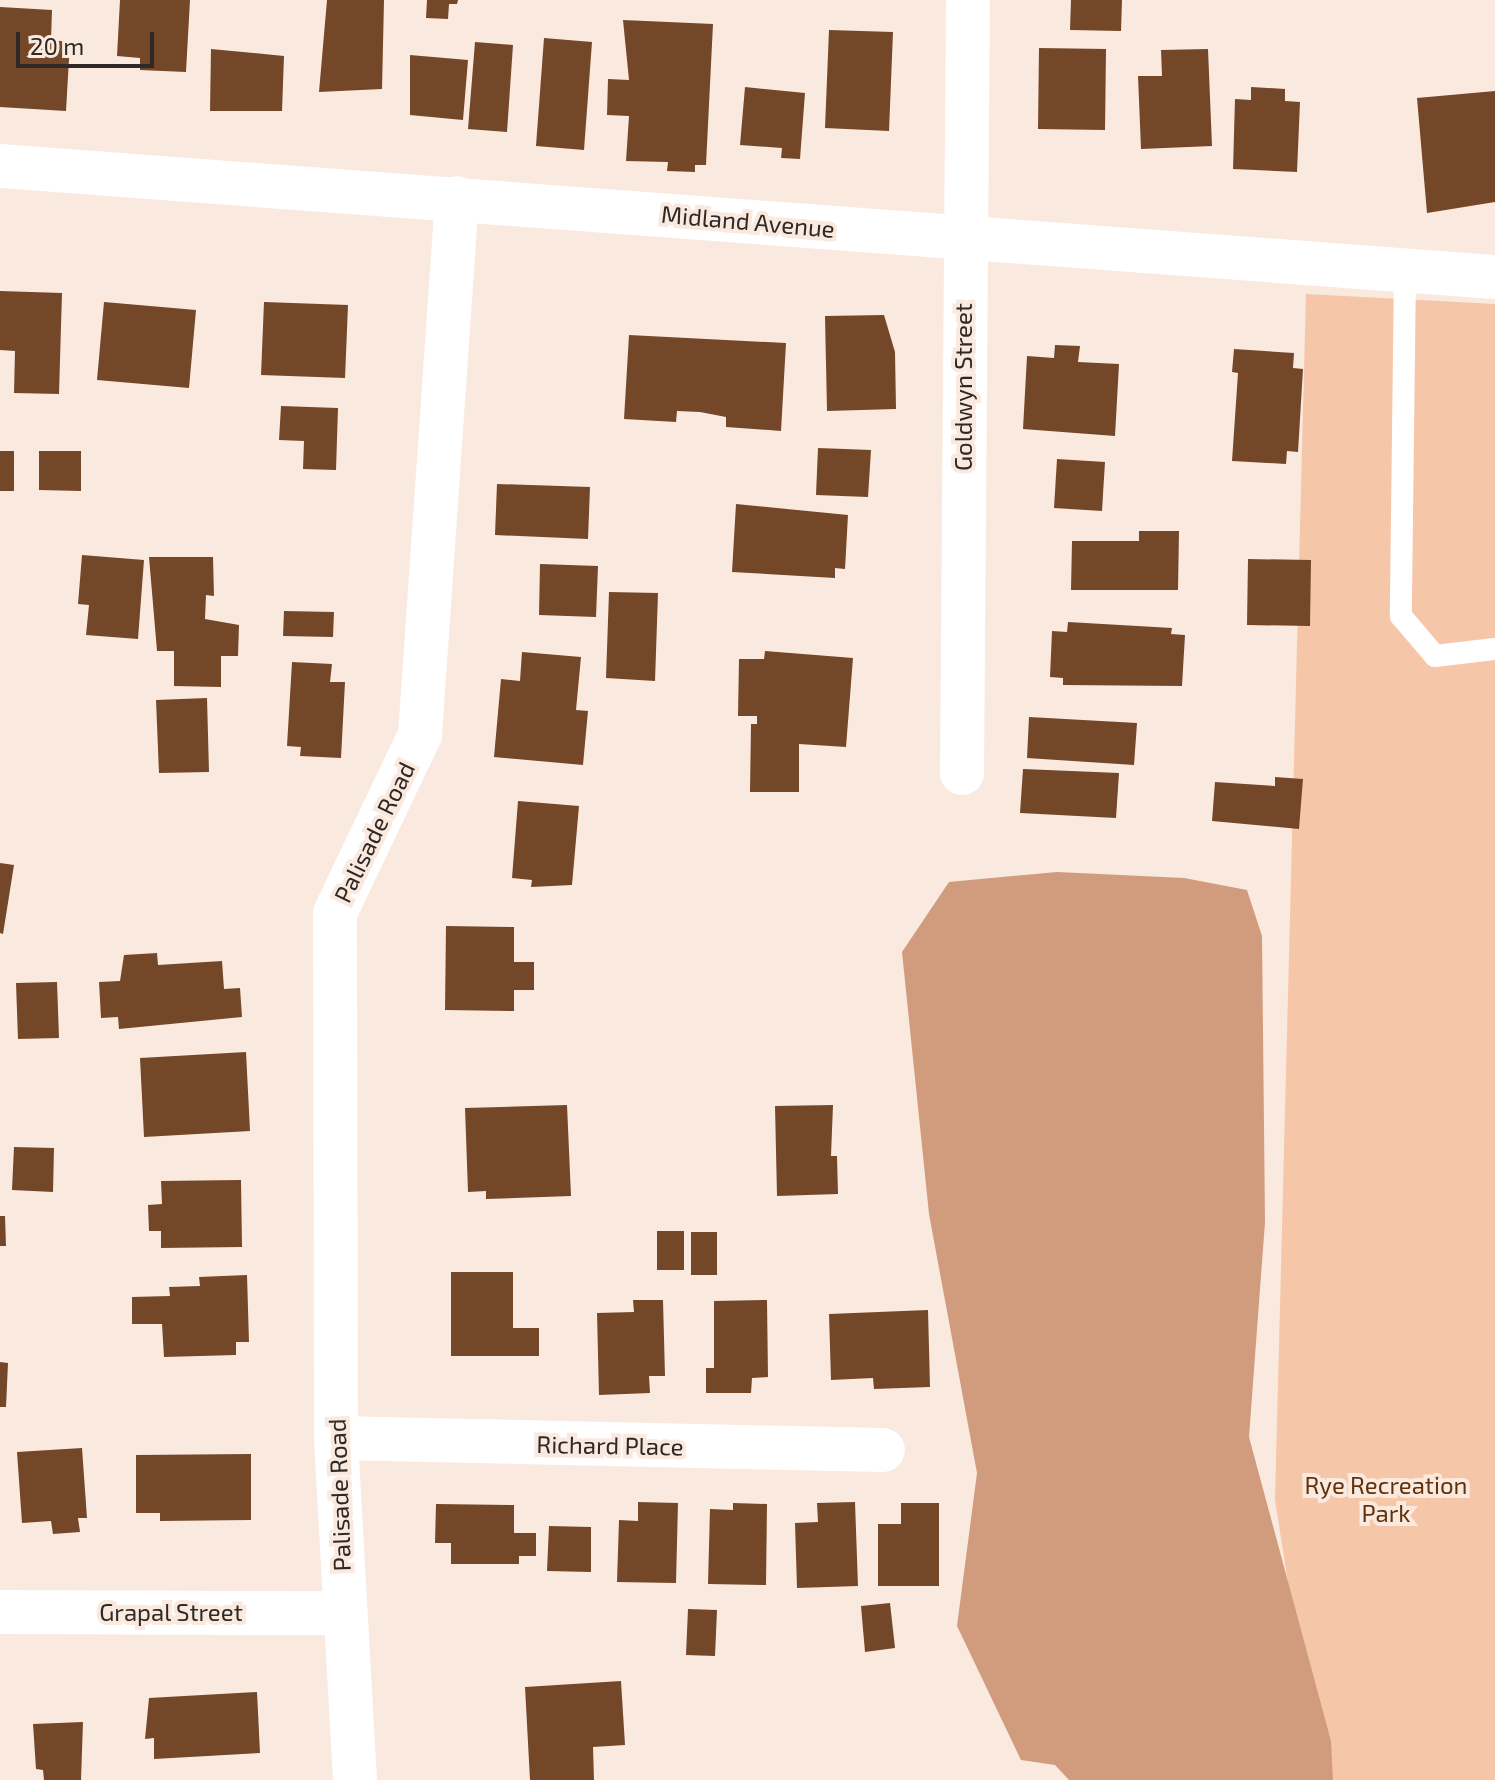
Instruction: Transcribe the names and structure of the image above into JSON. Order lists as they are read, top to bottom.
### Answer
{
  "streets": {
    "street": [
      "Midland Avenue",
      "Goldwyn Street",
      "Palisade Road",
      "Richard Place",
      "Grapal Street"
    ]
  },
  "crossings": [
    ["Midland Avenue", "Goldwyn Street"],
    ["Midland Avenue", "Palisade Road"],
    ["Palisade Road", "Richard Place"],
    ["Palisade Road", "Grapal Street"]
  ],
  "parks": ["Rye Recreation Park"],
  "scale_bar": "20 m"
}
